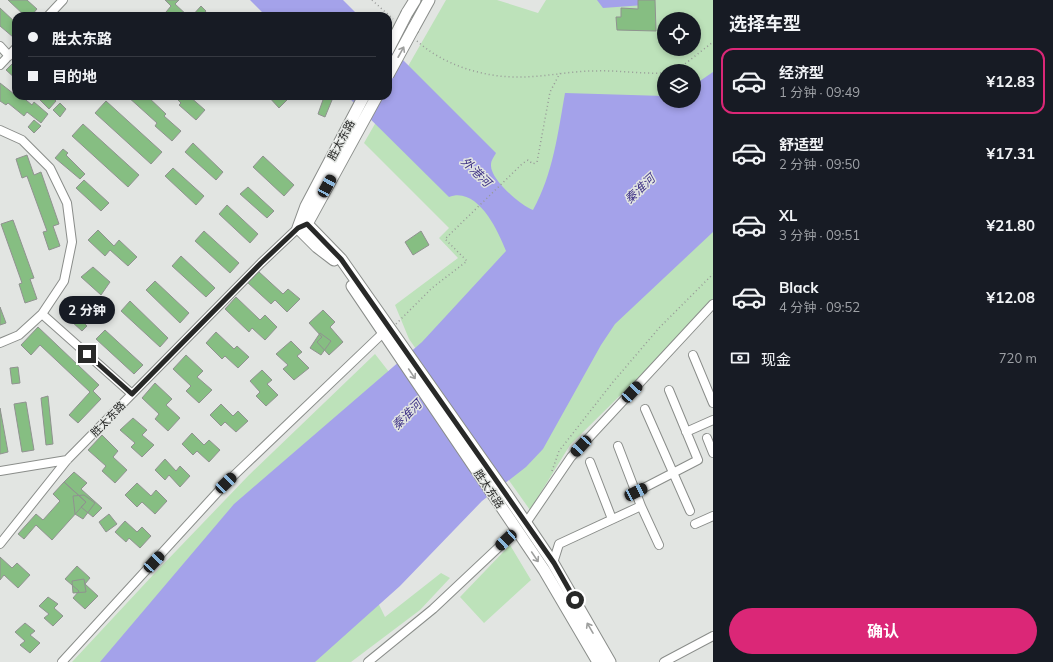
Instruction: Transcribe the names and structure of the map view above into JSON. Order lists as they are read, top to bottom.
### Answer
{
  "streets": {
    "main road": ["胜太东路"]
  },
  "water": ["外港河", "秦淮河"],
  "page": {
    "heading": "选择车型",
    "banner": ["胜太东路", "目的地"],
    "list": [
      {
        "name": "经济型",
        "note": "1 分钟 · 09:49",
        "value": "¥12.83"
      },
      {
        "name": "舒适型",
        "note": "2 分钟 · 09:50",
        "value": "¥17.31"
      },
      {
        "name": "XL",
        "note": "3 分钟 · 09:51",
        "value": "¥21.80"
      },
      {
        "name": "Black",
        "note": "4 分钟 · 09:52",
        "value": "¥12.08"
      }
    ],
    "bubble": "2 分钟",
    "pay": ["现金", "720 m"],
    "buttons": "确认"
  }
}
